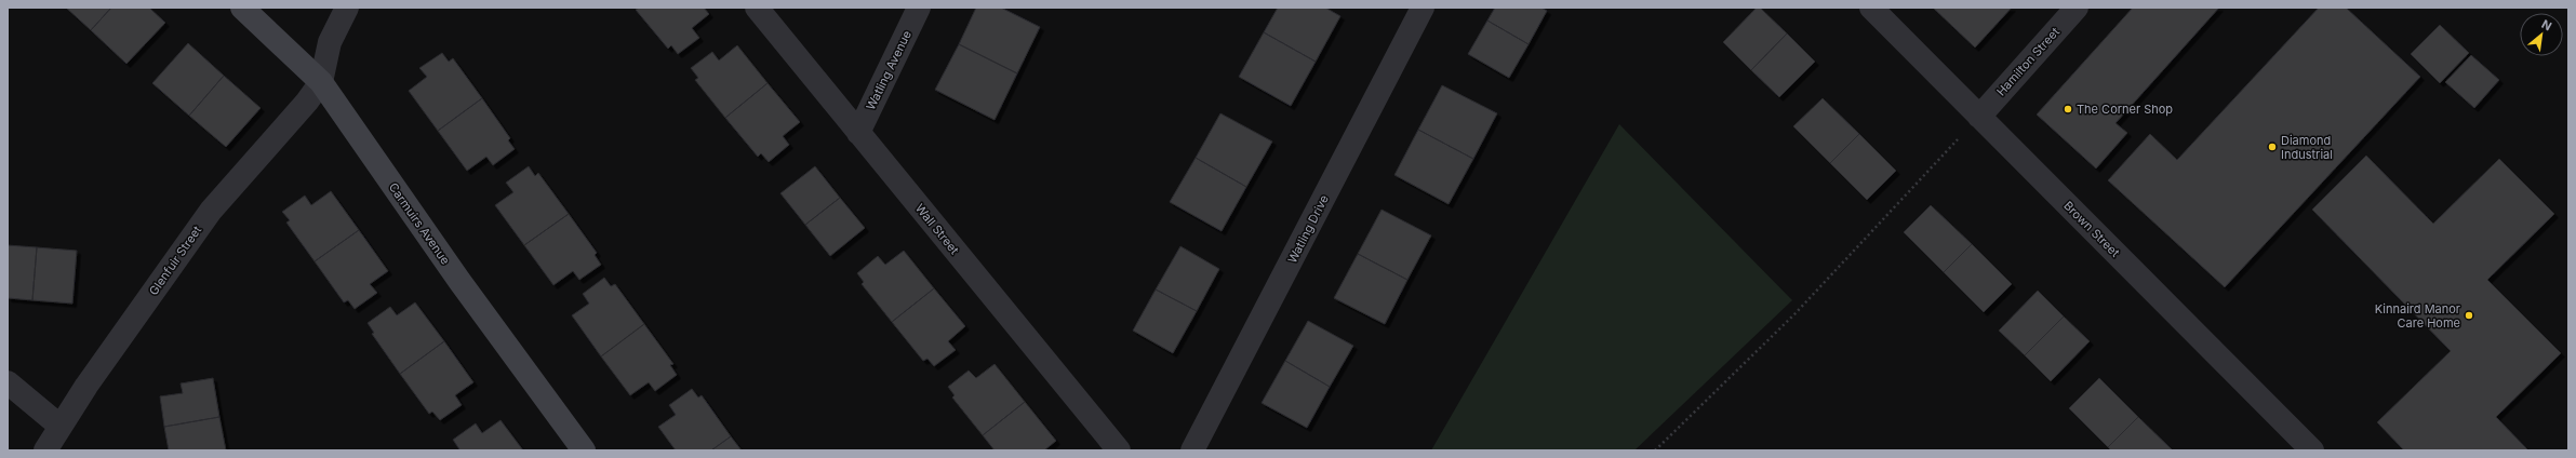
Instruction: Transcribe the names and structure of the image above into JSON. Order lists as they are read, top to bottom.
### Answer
{
  "streets": {
    "street": [
      "Hamilton Street",
      "Watling Avenue",
      "Carmuirs Avenue",
      "Wall Street",
      "Watling Drive",
      "Brown Street",
      "Glenfuir Street"
    ]
  },
  "crossings": [
    ["Hamilton Street", "Brown Street"],
    ["Watling Avenue", "Wall Street"],
    ["Carmuirs Avenue", "Glenfuir Street"]
  ],
  "places": ["The Corner Shop", "Diamond Industrial", "Kinnaird Manor Care Home"],
  "north": "top right"
}
